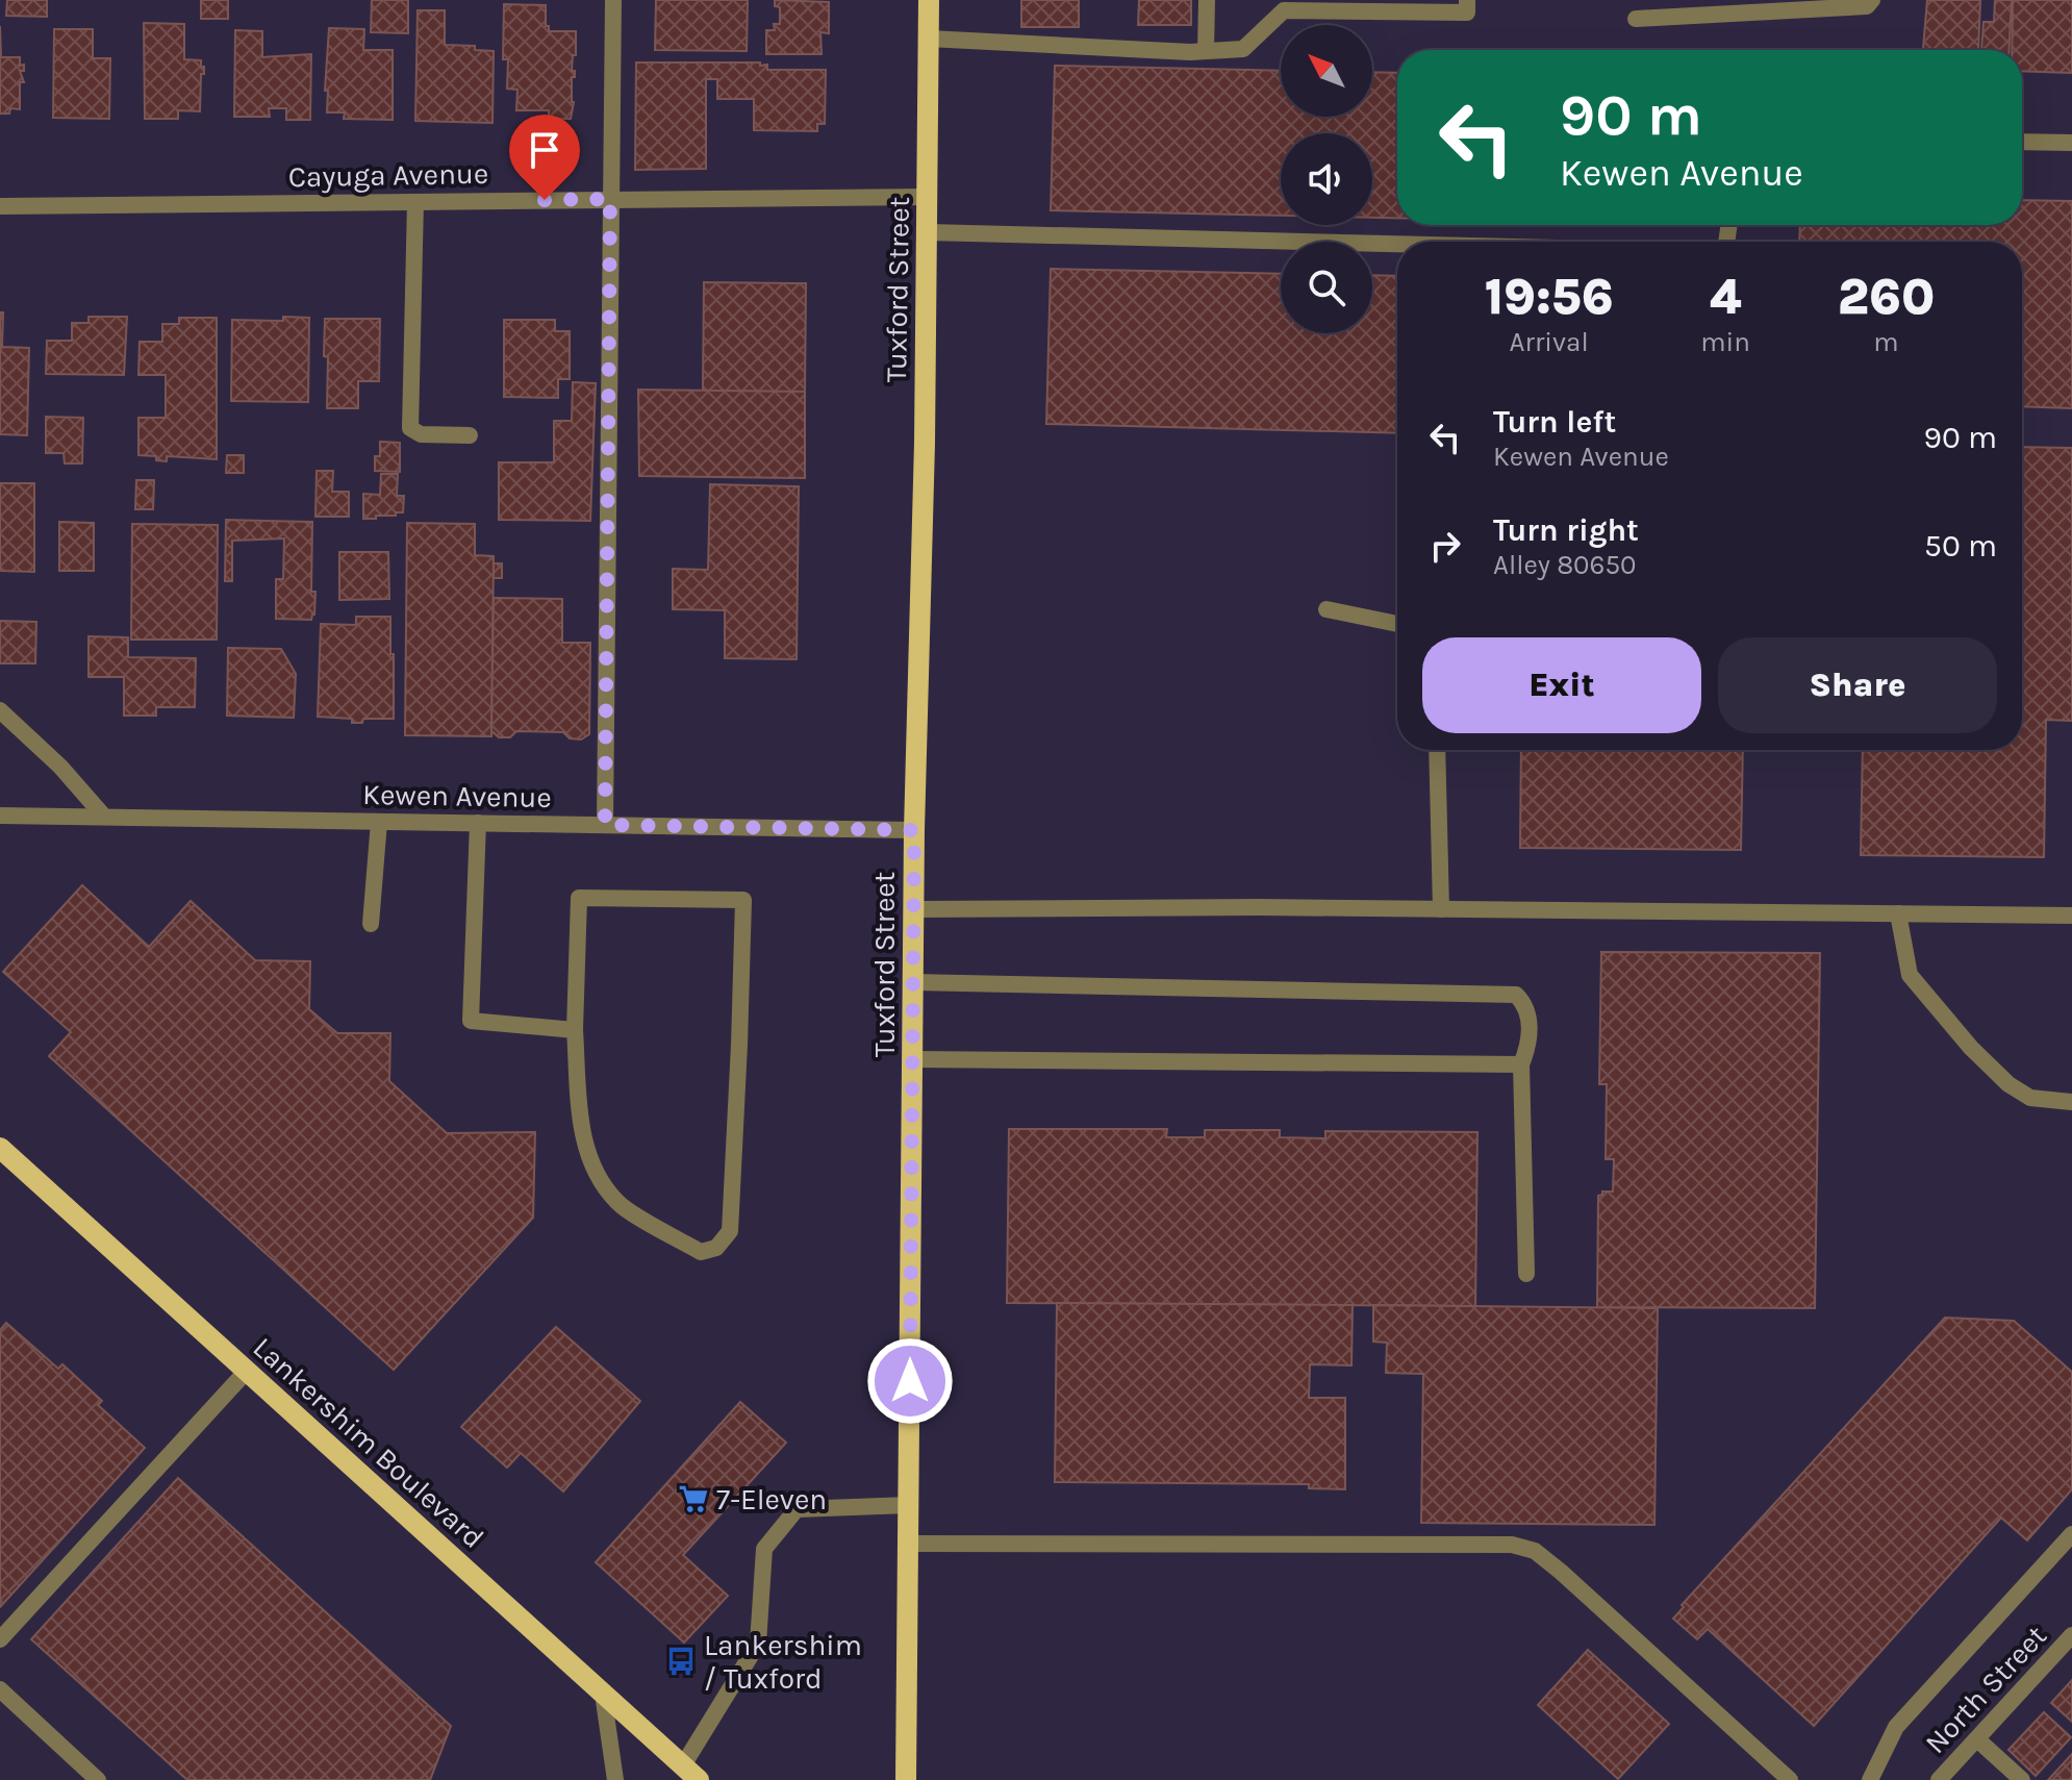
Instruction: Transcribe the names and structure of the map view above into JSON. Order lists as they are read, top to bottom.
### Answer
{
  "streets": {
    "main road": ["Tuxford Street", "Lankershim Boulevard"],
    "street": ["Cayuga Avenue", "Kewen Avenue", "North Street"]
  },
  "crossings": [
    ["Cayuga Avenue", "Tuxford Street"],
    ["Tuxford Street", "Kewen Avenue"]
  ],
  "places": {
    "supermarket": ["7-Eleven"],
    "bus stop": ["Lankershim / Tuxford"]
  },
  "north": "top left",
  "page": {
    "turn": ["90 m", "Kewen Avenue"],
    "eta": [
      "19:56",
      "Arrival",
      "4",
      "min",
      "260",
      "m"
    ],
    "list": [
      {
        "name": "Turn left",
        "note": "Kewen Avenue",
        "value": "90 m"
      },
      {
        "name": "Turn right",
        "note": "Alley 80650",
        "value": "50 m"
      }
    ],
    "buttons": ["Exit", "Share"]
  }
}
